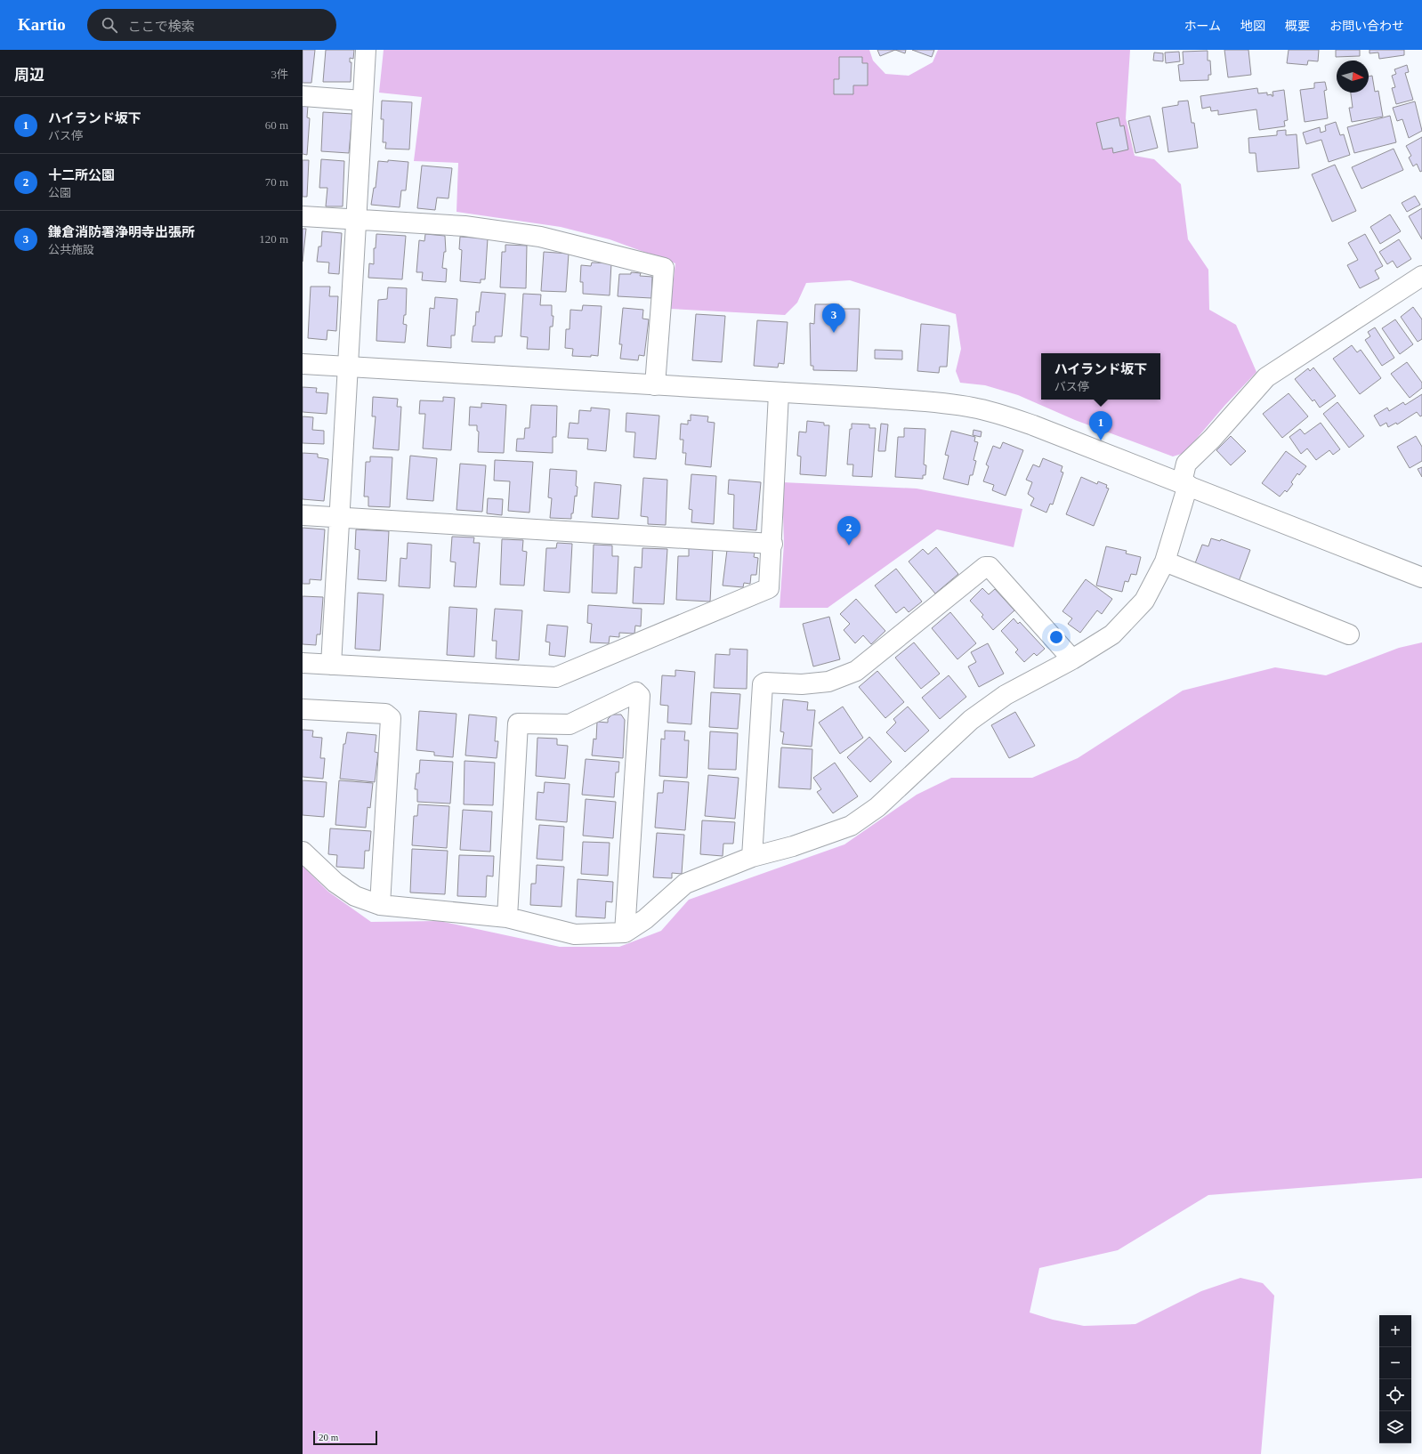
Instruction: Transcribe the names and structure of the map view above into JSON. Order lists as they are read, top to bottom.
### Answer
{
  "scale_bar": "20 m",
  "north": "right",
  "page": {
    "header": "Kartio",
    "search": "ここで検索",
    "nav": [
      "ホーム",
      "地図",
      "概要",
      "お問い合わせ"
    ],
    "heading": ["周辺", "3件"],
    "list": [
      {
        "mark": "1",
        "name": "ハイランド坂下",
        "note": "バス停",
        "value": "60 m"
      },
      {
        "mark": "2",
        "name": "十二所公園",
        "note": "公園",
        "value": "70 m"
      },
      {
        "mark": "3",
        "name": "鎌倉消防署浄明寺出張所",
        "note": "公共施設",
        "value": "120 m"
      }
    ],
    "pins": ["3", "1", "2"],
    "popup": ["ハイランド坂下", "バス停"],
    "map_buttons": ["+", "−"],
    "scale": "20 m"
  }
}
